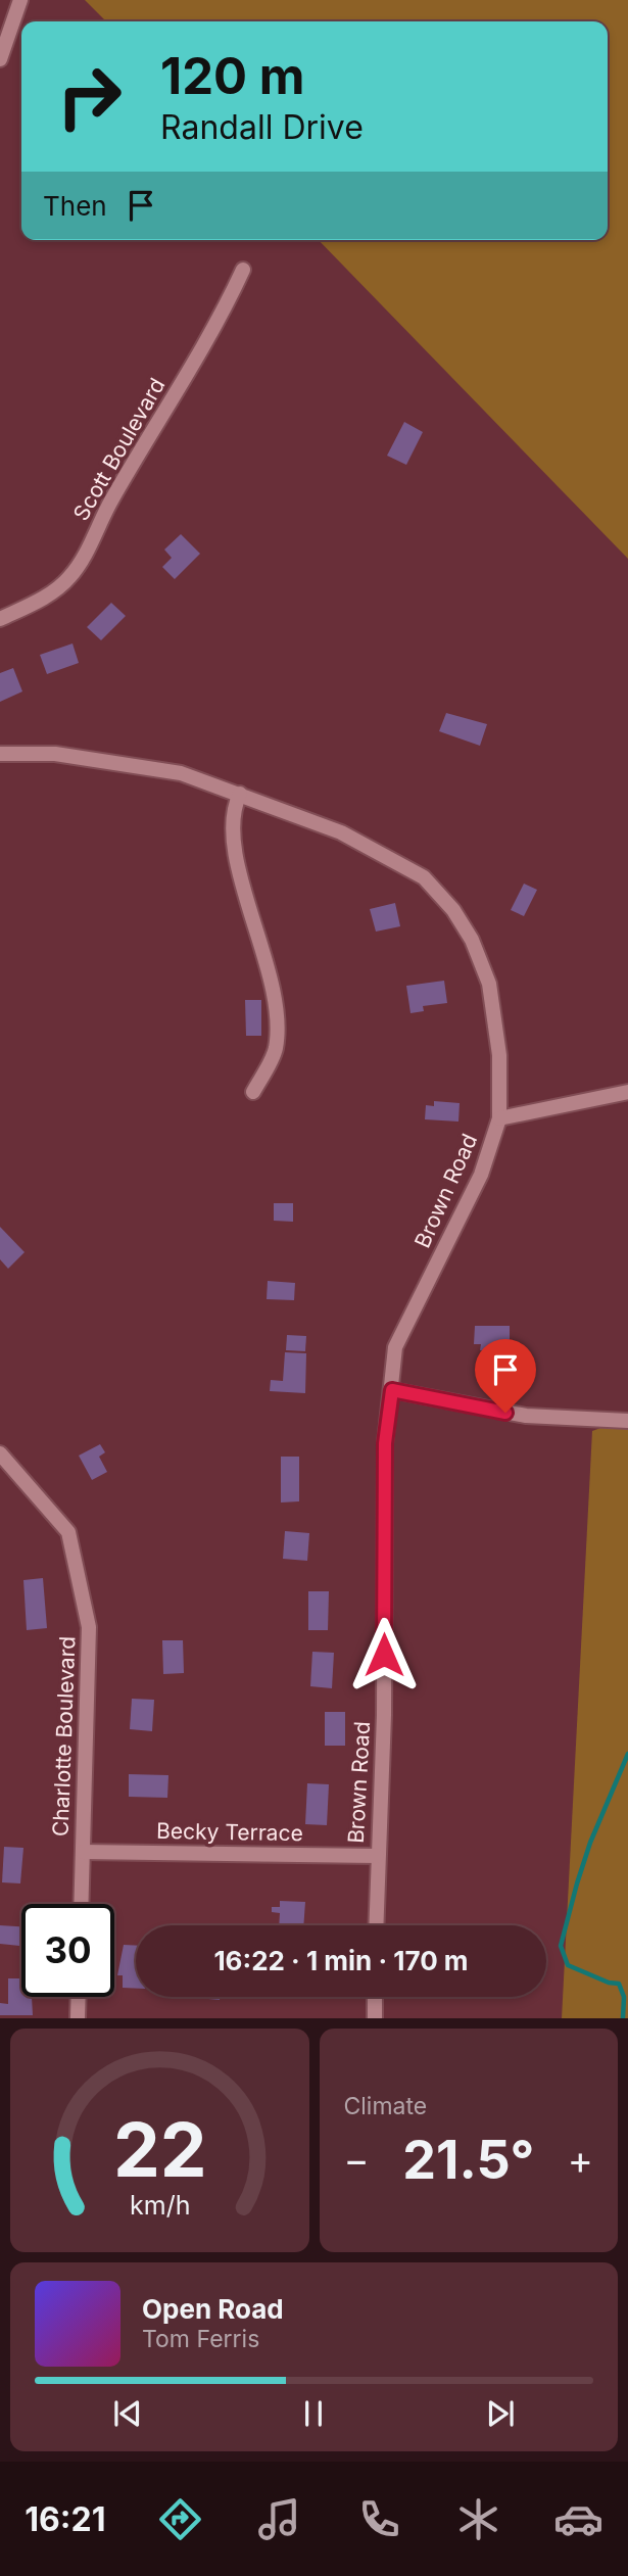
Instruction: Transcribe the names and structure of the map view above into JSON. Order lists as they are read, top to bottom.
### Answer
{
  "streets": {
    "street": [
      "Scott Boulevard",
      "Brown Road",
      "Charlotte Boulevard",
      "Becky Terrace"
    ]
  },
  "crossings": [
    ["Brown Road", "Becky Terrace"],
    ["Charlotte Boulevard", "Becky Terrace"]
  ],
  "page": {
    "turn": ["120 m", "Randall Drive"],
    "then": "Then",
    "limit": "30",
    "trip": "16:22 · 1 min · 170 m",
    "tile": "Climate",
    "heat": ["−", "21.5°", "+"],
    "song": ["Open Road", "Tom Ferris"],
    "tabs": "16:21",
    "gauge": ["22", "km/h"]
  }
}
